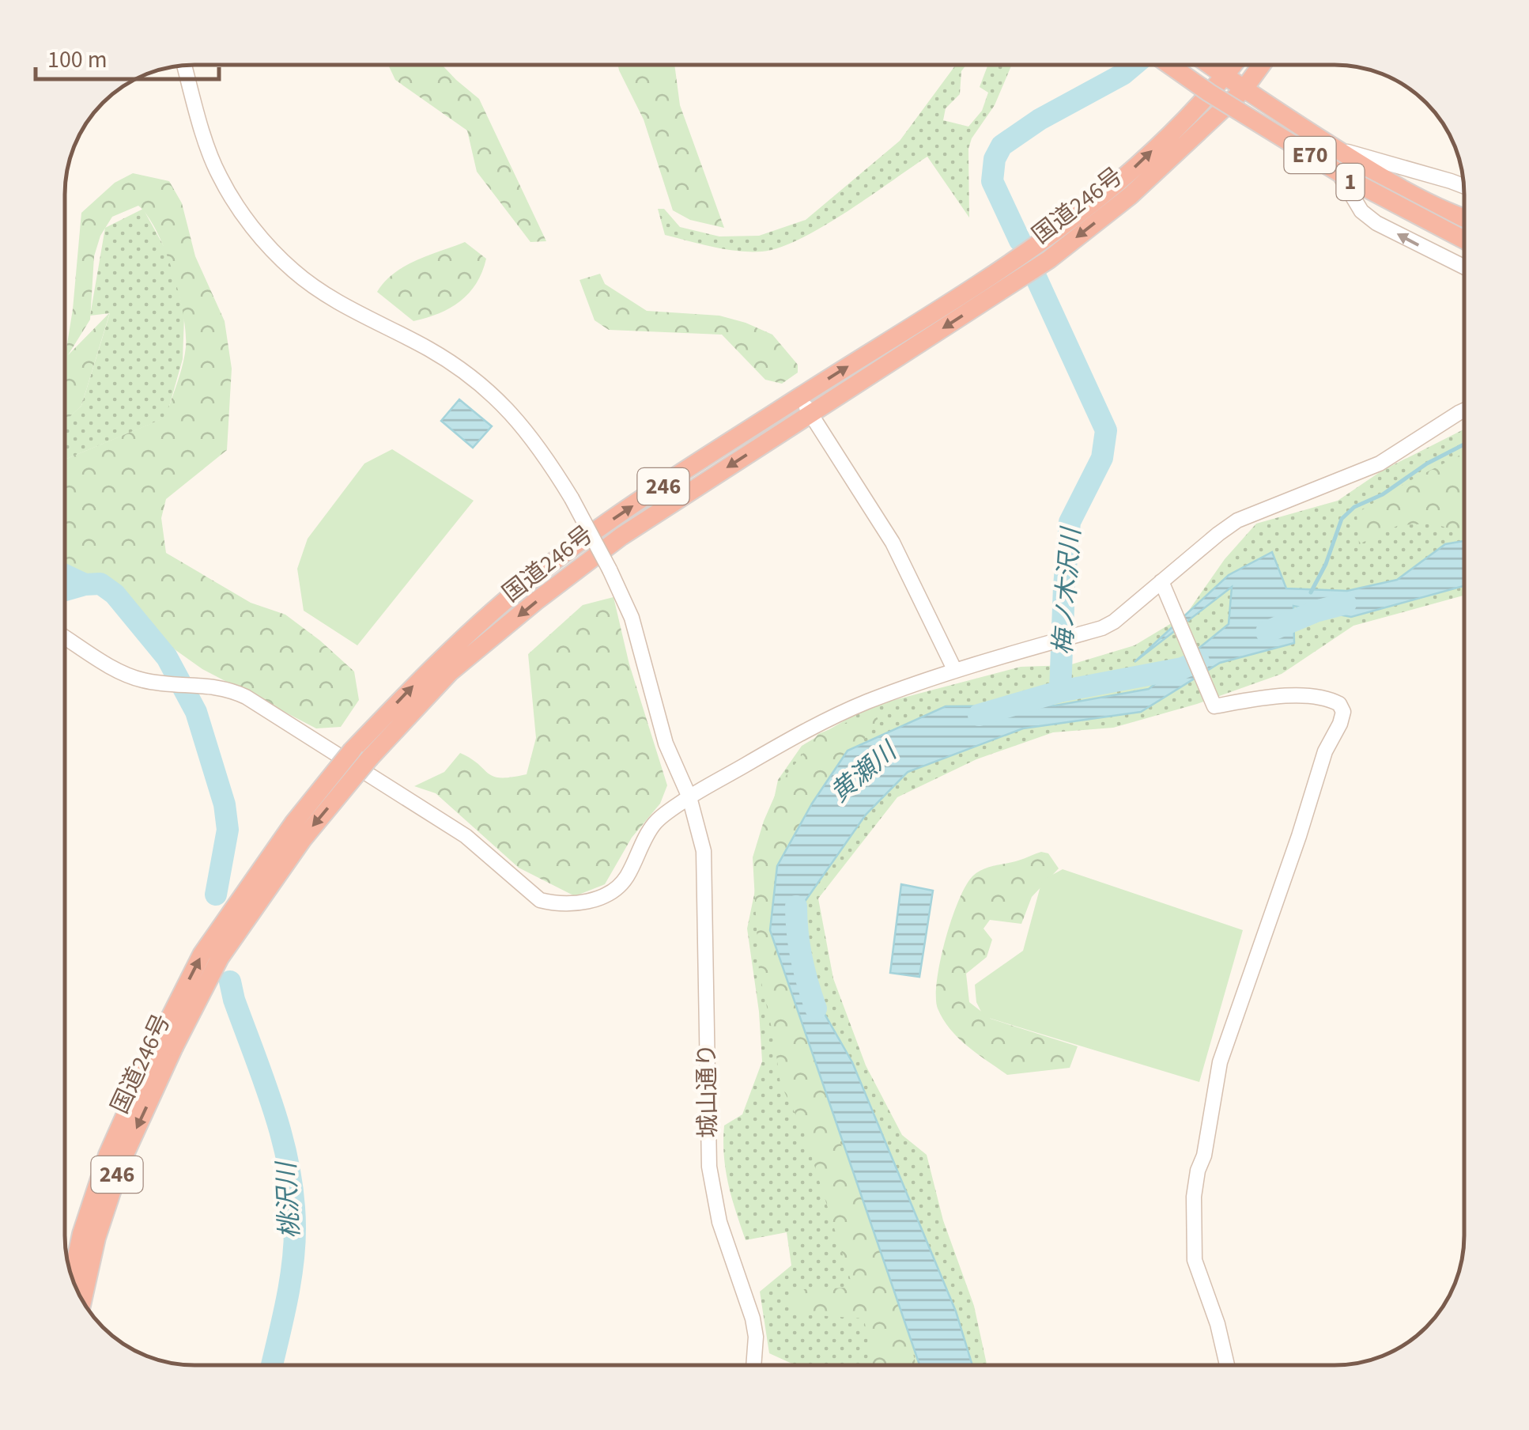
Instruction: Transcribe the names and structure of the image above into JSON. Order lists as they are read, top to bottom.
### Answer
{
  "streets": {
    "highway": [
      "E70",
      "1",
      "国道246号",
      "246"
    ],
    "street": ["城山通り"]
  },
  "crossings": [
    ["1", "国道246号"]
  ],
  "water": ["梅ノ木沢川", "黄瀬川", "桃沢川"],
  "scale_bar": "100 m"
}
